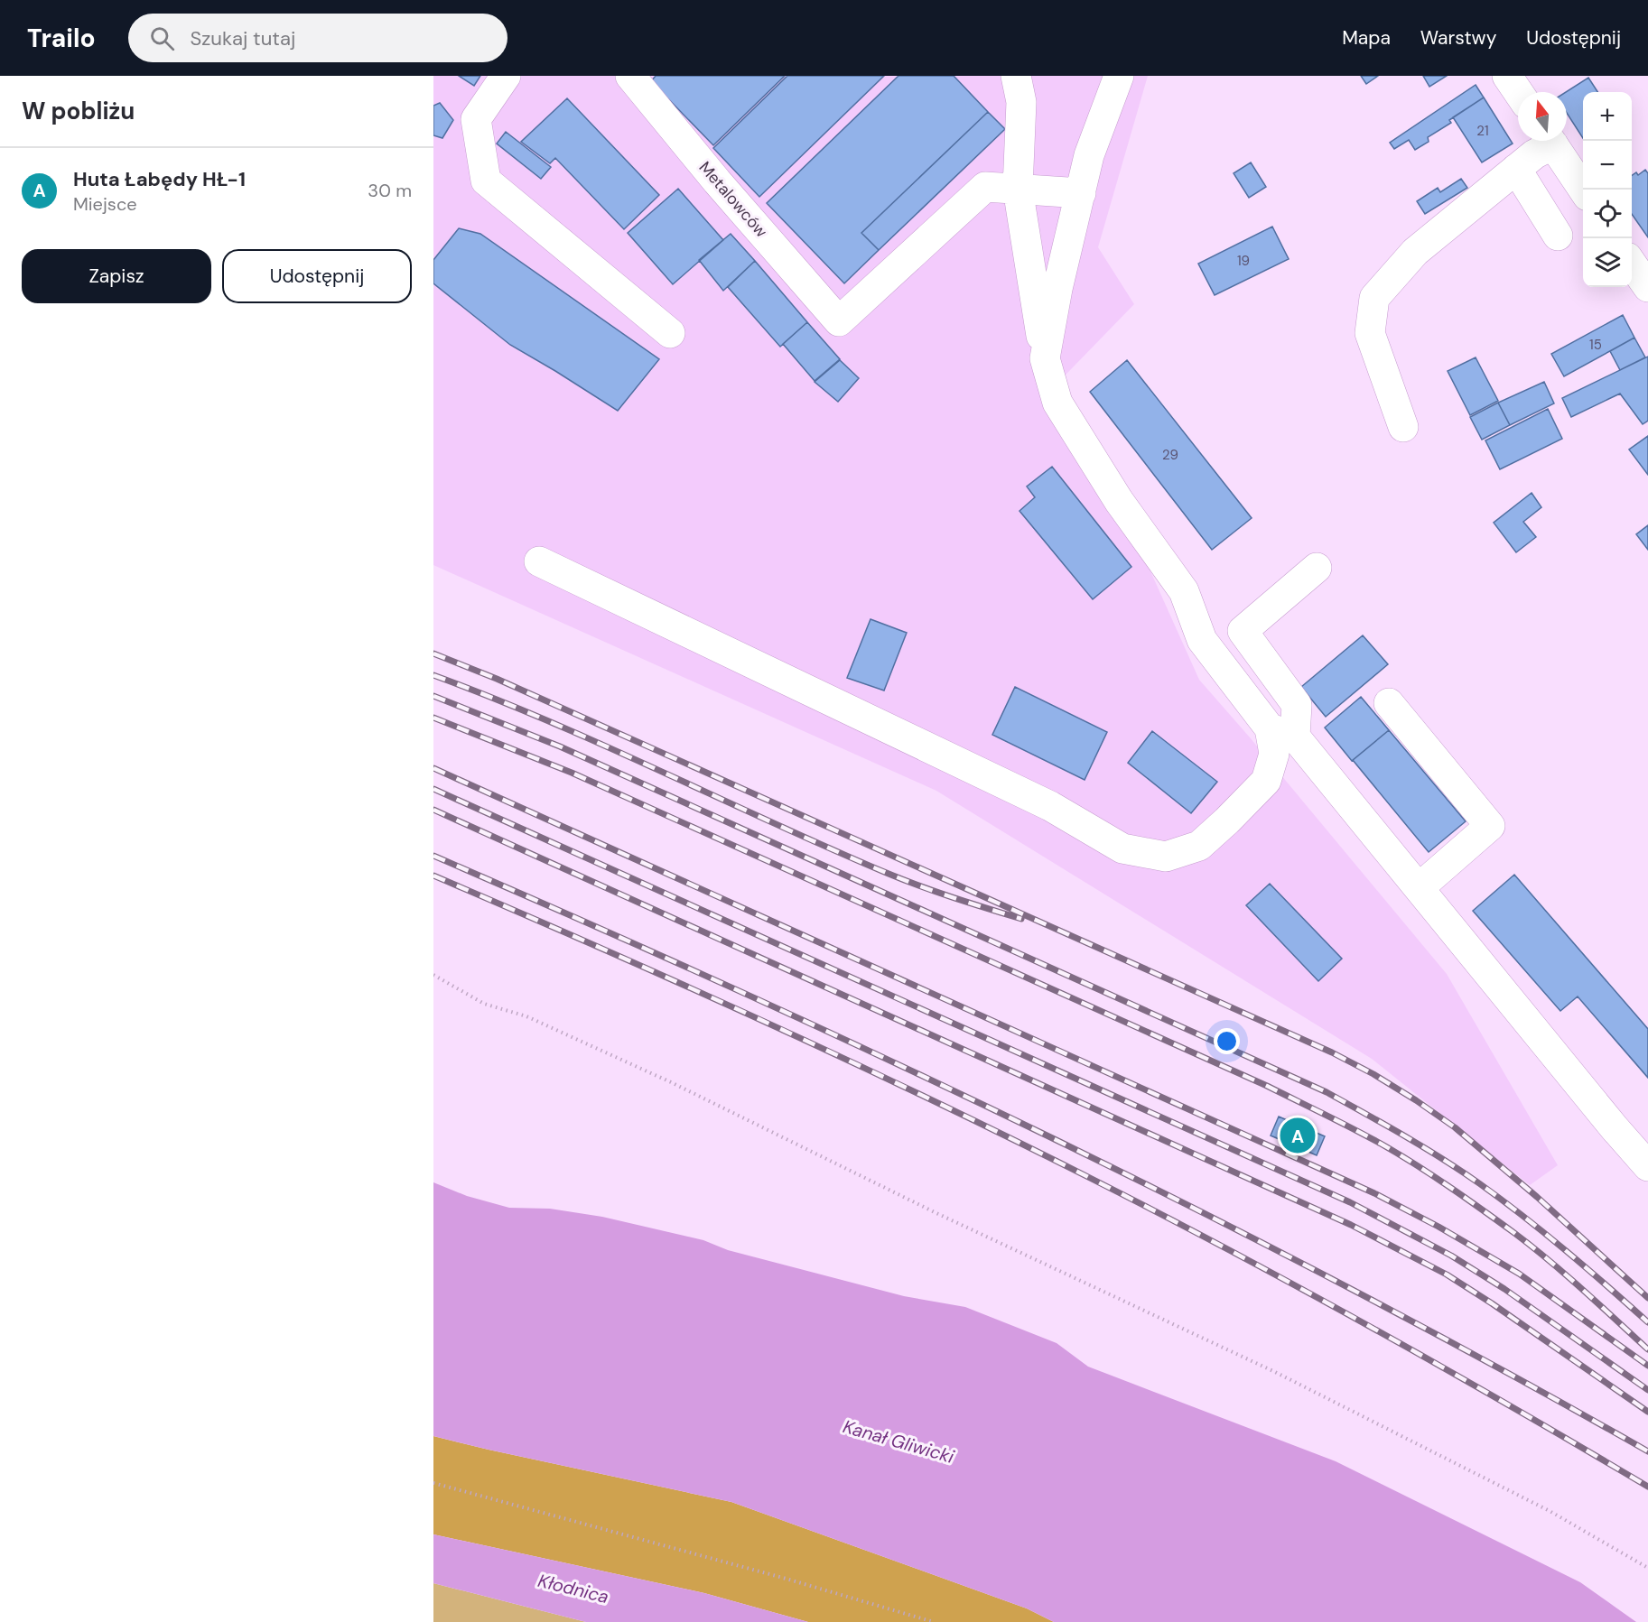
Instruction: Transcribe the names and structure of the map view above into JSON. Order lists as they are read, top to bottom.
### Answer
{
  "streets": {
    "street": ["Metalowców"]
  },
  "water": ["Kanał Gliwicki", "Kłodnica"],
  "house_numbers": [
    "21",
    "19",
    "15",
    "29"
  ],
  "north": "top",
  "page": {
    "header": "Trailo",
    "search": "Szukaj tutaj",
    "nav": ["Mapa", "Warstwy", "Udostępnij"],
    "heading": "W pobliżu",
    "map_buttons": ["+", "−"],
    "list": [
      {
        "mark": "A",
        "name": "Huta Łabędy HŁ-1",
        "note": "Miejsce",
        "value": "30 m"
      }
    ],
    "buttons": ["Zapisz", "Udostępnij"],
    "pins": "A"
  }
}
